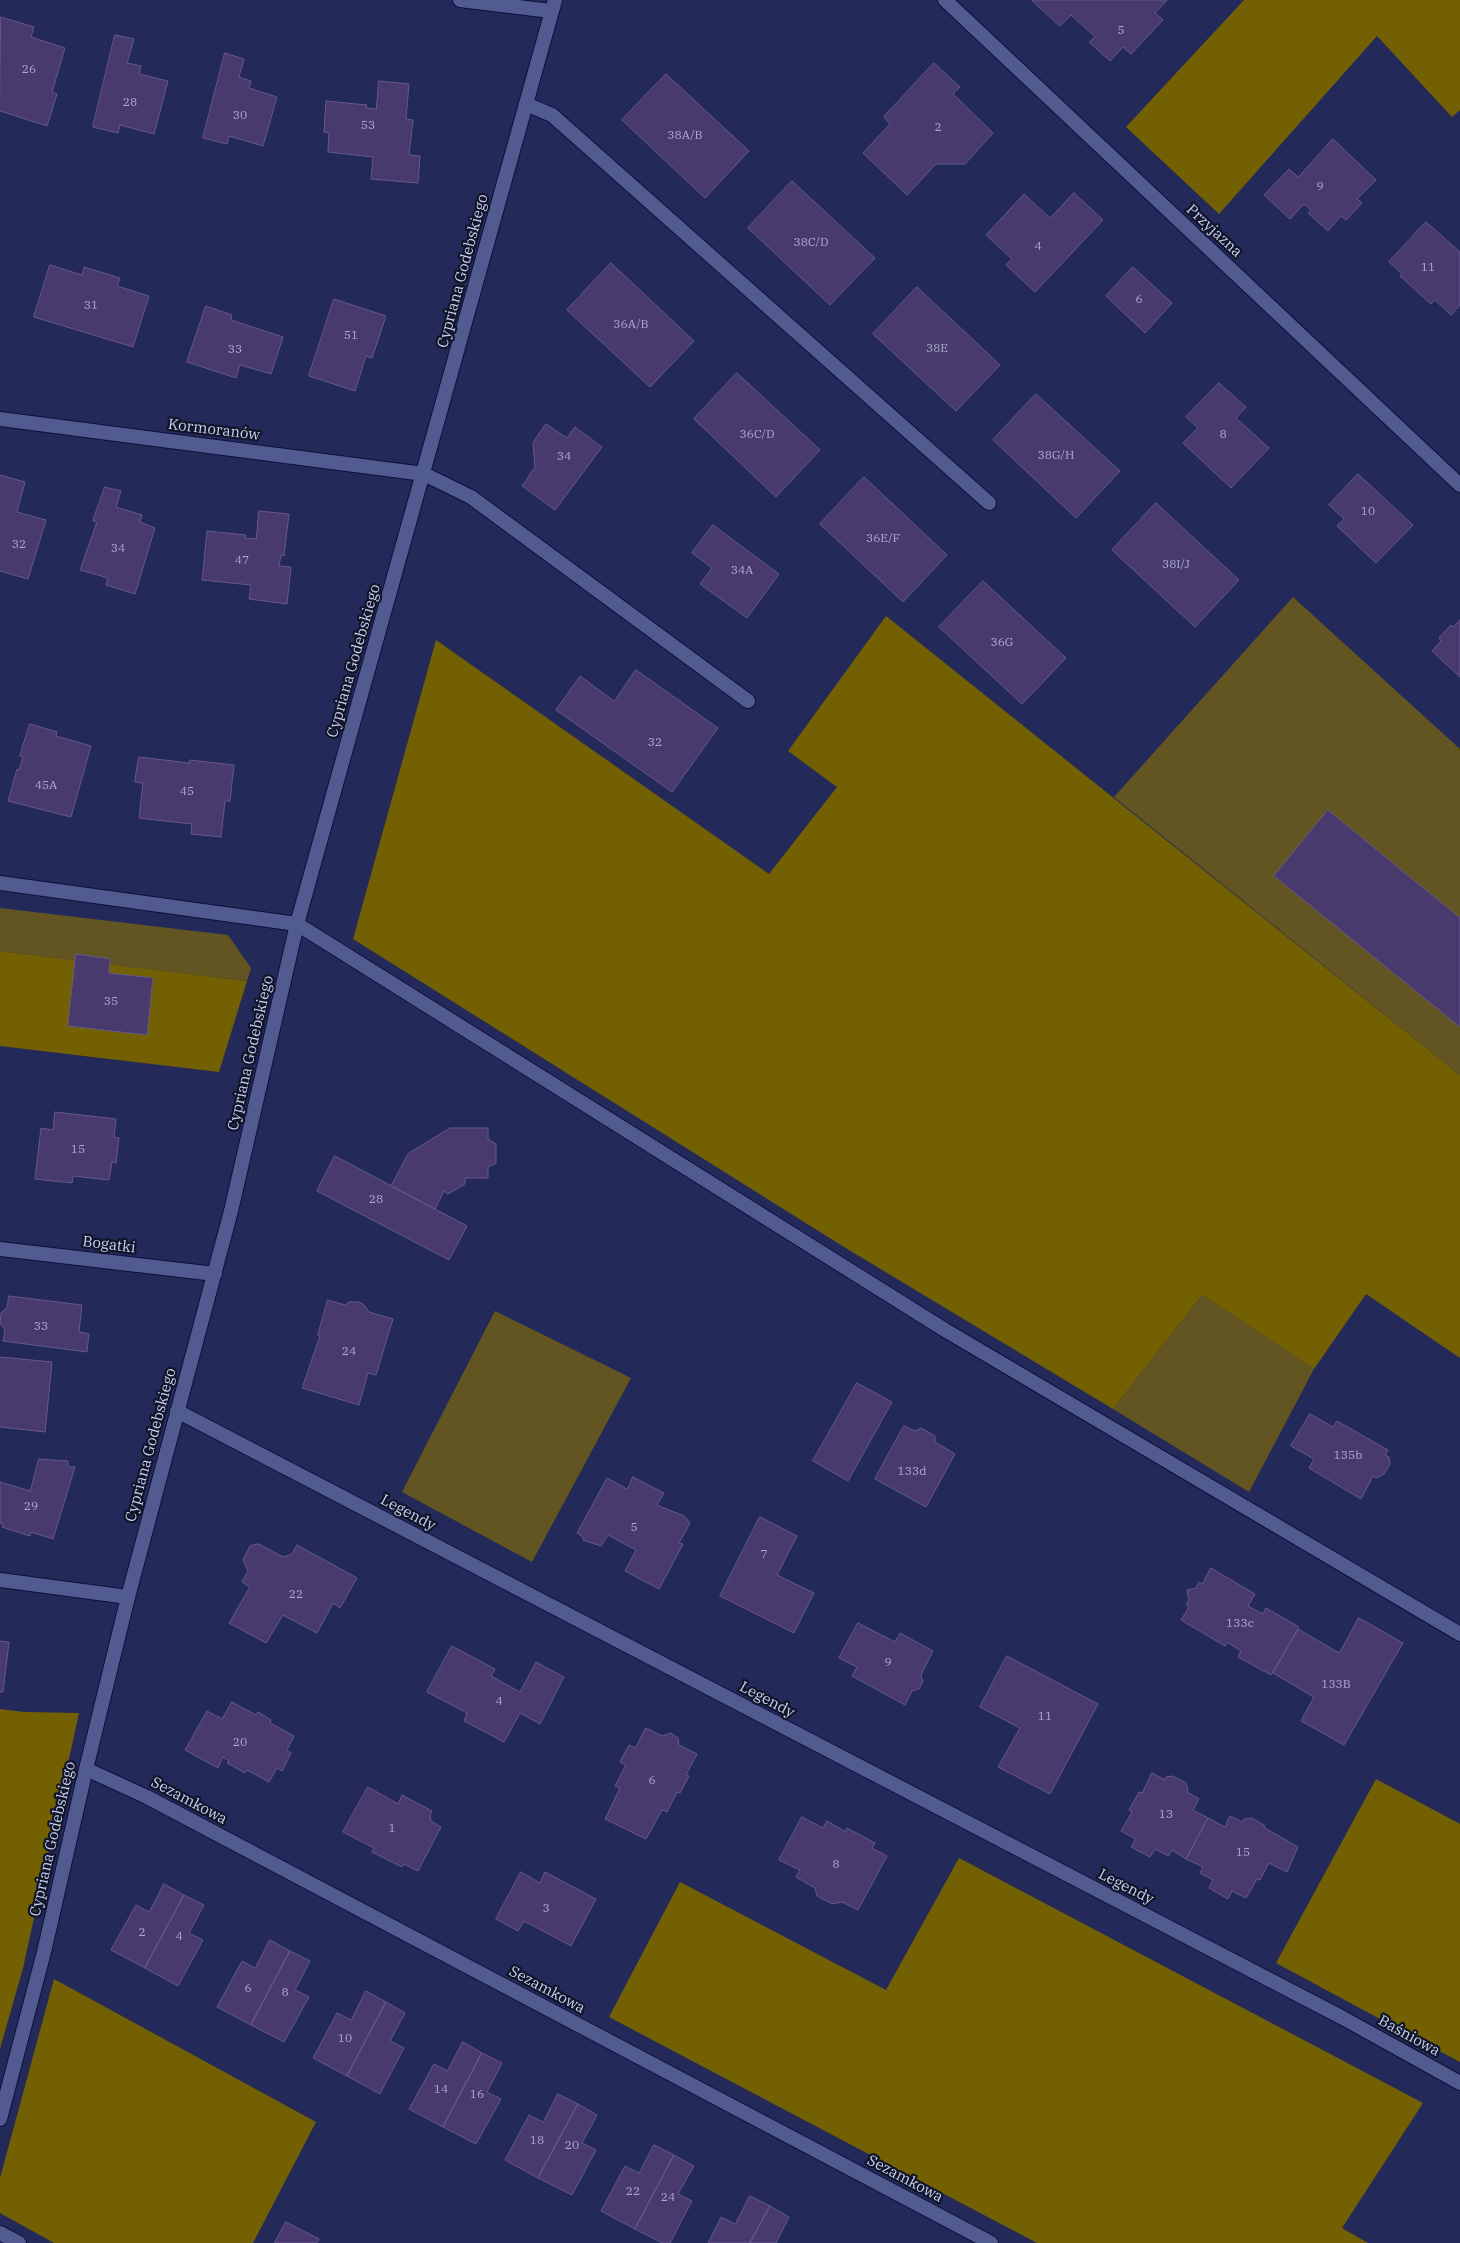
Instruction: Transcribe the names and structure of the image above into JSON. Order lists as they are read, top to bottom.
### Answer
{
  "streets": {
    "street": [
      "Przyjazna",
      "Cypriana Godebskiego",
      "Kormoranów",
      "Bogatki",
      "Legendy",
      "Sezamkowa",
      "Baśniowa"
    ]
  },
  "crossings": [
    ["Cypriana Godebskiego", "Kormoranów"],
    ["Cypriana Godebskiego", "Bogatki"],
    ["Cypriana Godebskiego", "Legendy"],
    ["Cypriana Godebskiego", "Sezamkowa"],
    ["Legendy", "Baśniowa"]
  ],
  "house_numbers": [
    "5",
    "26",
    "28",
    "30",
    "53",
    "2",
    "38A/B",
    "9",
    "38C/D",
    "4",
    "11",
    "6",
    "31",
    "36A/B",
    "51",
    "38E",
    "33",
    "36C/D",
    "8",
    "38G/H",
    "34",
    "10",
    "36E/F",
    "32",
    "34",
    "47",
    "38I/J",
    "34A",
    "36G",
    "32",
    "45A",
    "45",
    "35",
    "15",
    "28",
    "33",
    "24",
    "135b",
    "133d",
    "29",
    "5",
    "7",
    "22",
    "133c",
    "9",
    "133B",
    "4",
    "11",
    "20",
    "6",
    "13",
    "1",
    "15",
    "8",
    "3",
    "2",
    "4",
    "6",
    "8",
    "10",
    "14",
    "16",
    "18",
    "20",
    "22",
    "24"
  ]
}
